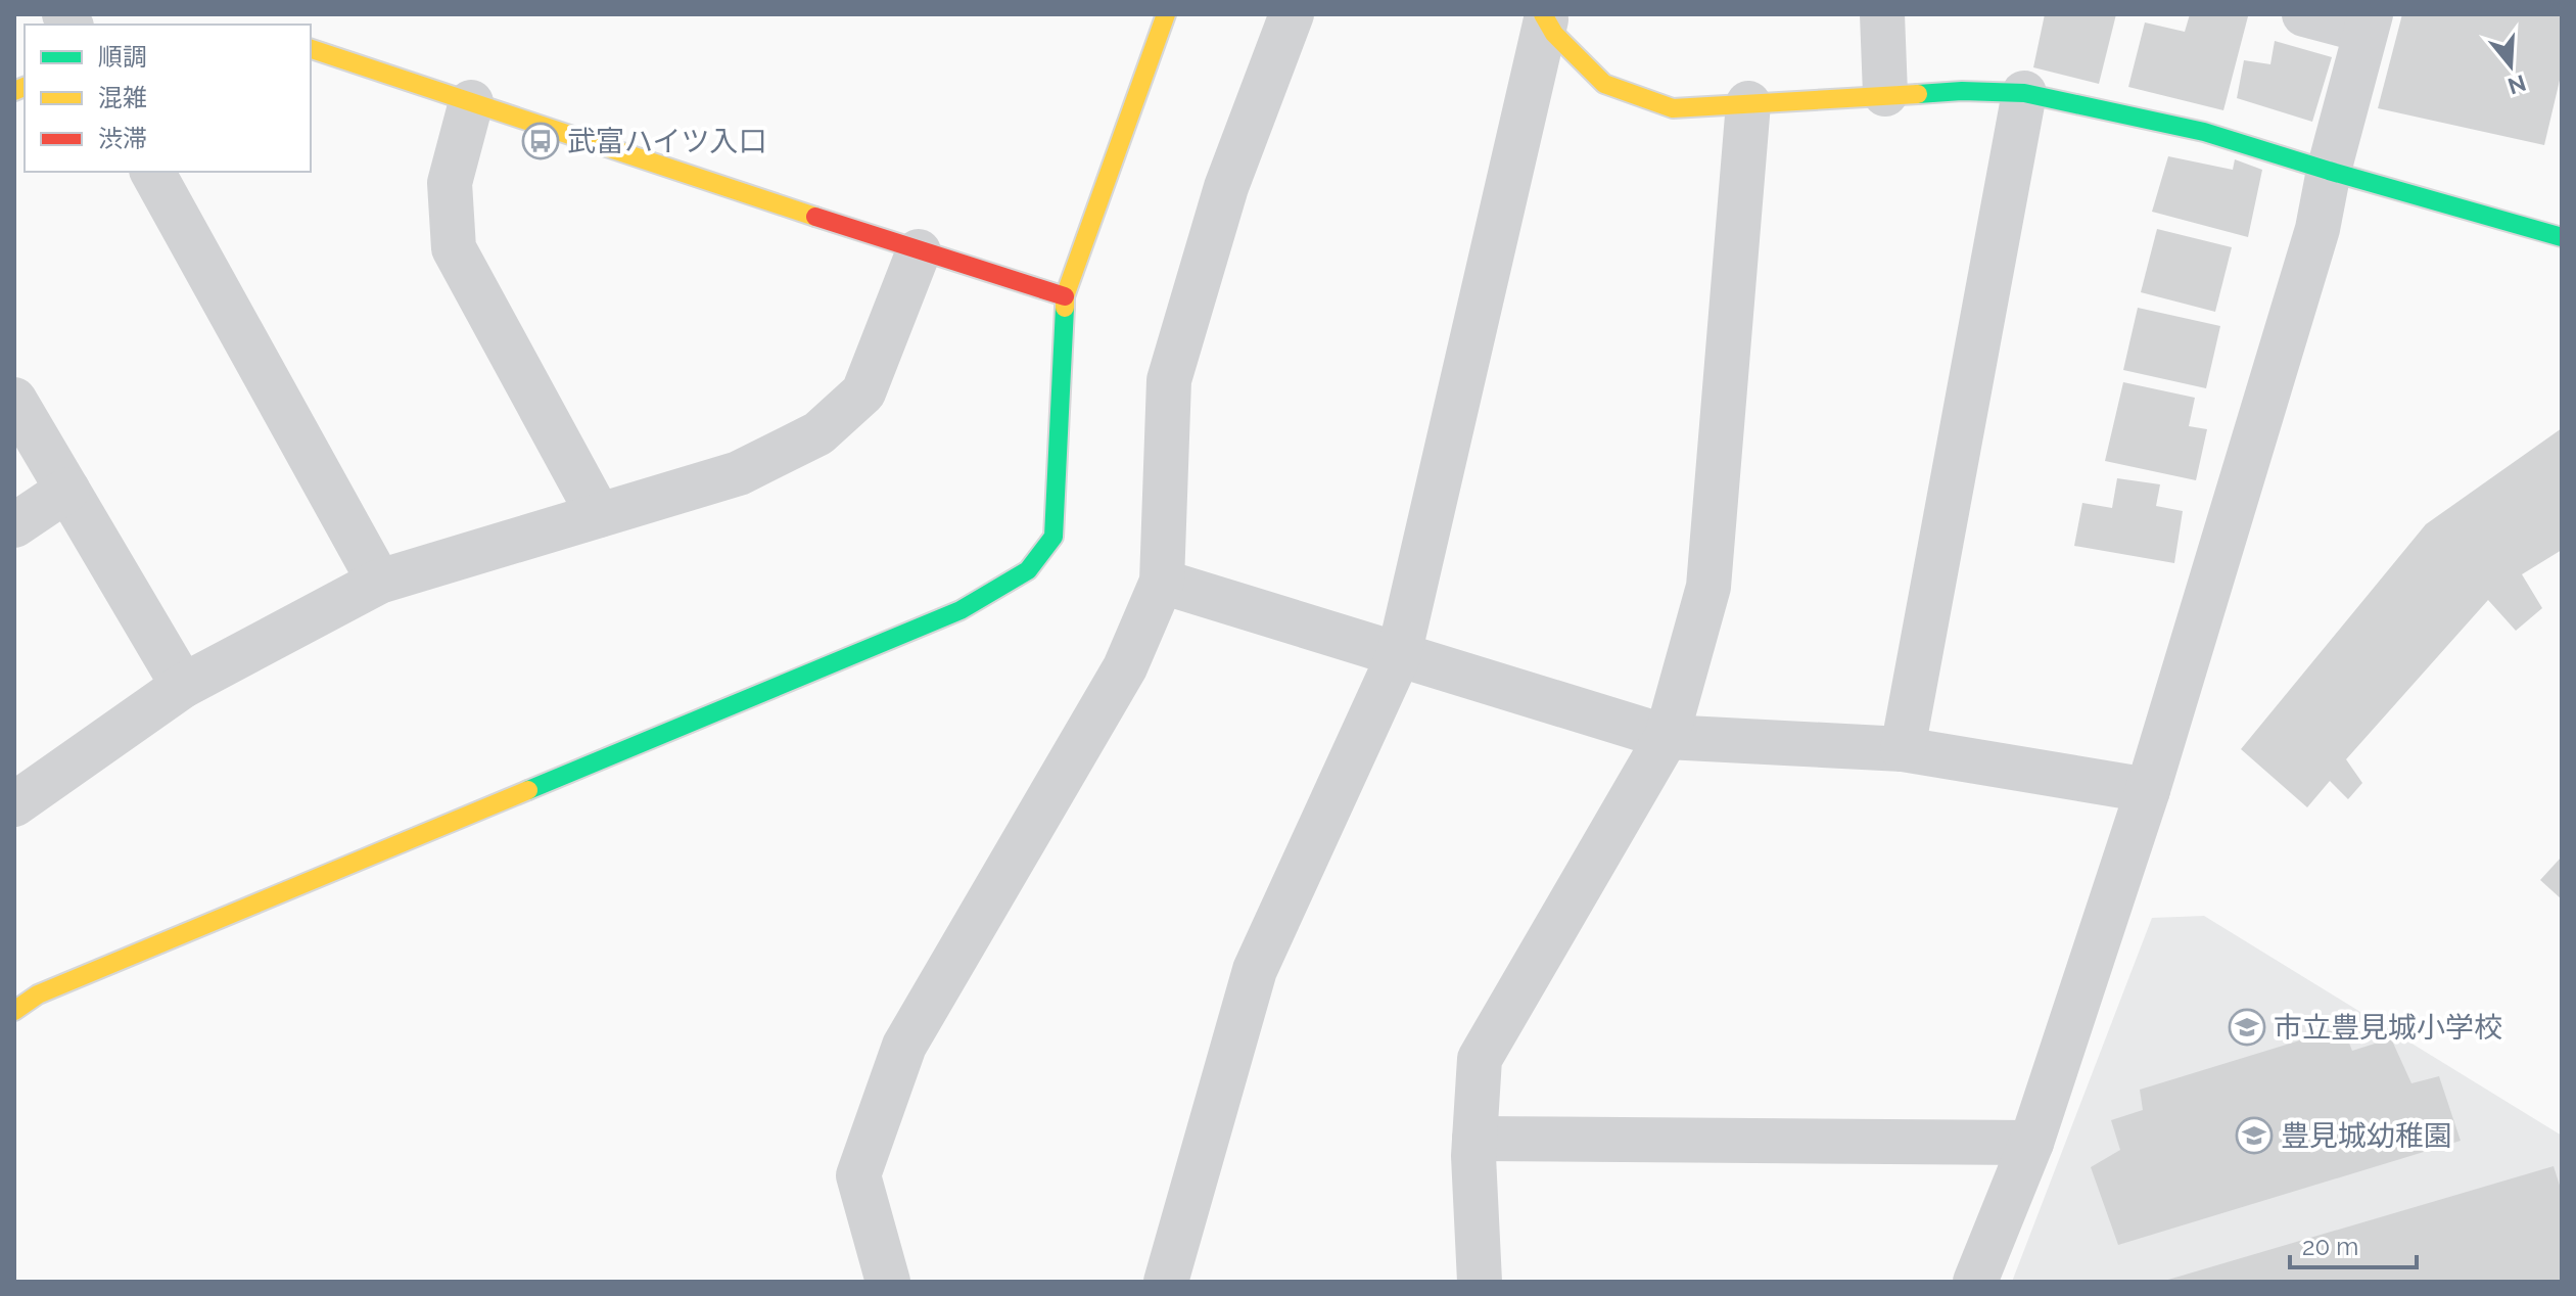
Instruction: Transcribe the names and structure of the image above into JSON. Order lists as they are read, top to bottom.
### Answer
{
  "places": {
    "bus stop": ["武富ハイツ入口"],
    "school or university": ["市立豊見城小学校", "豊見城幼稚園"]
  },
  "legend": ["順調", "混雑", "渋滞"],
  "scale_bar": "20 m",
  "north": "bottom"
}
